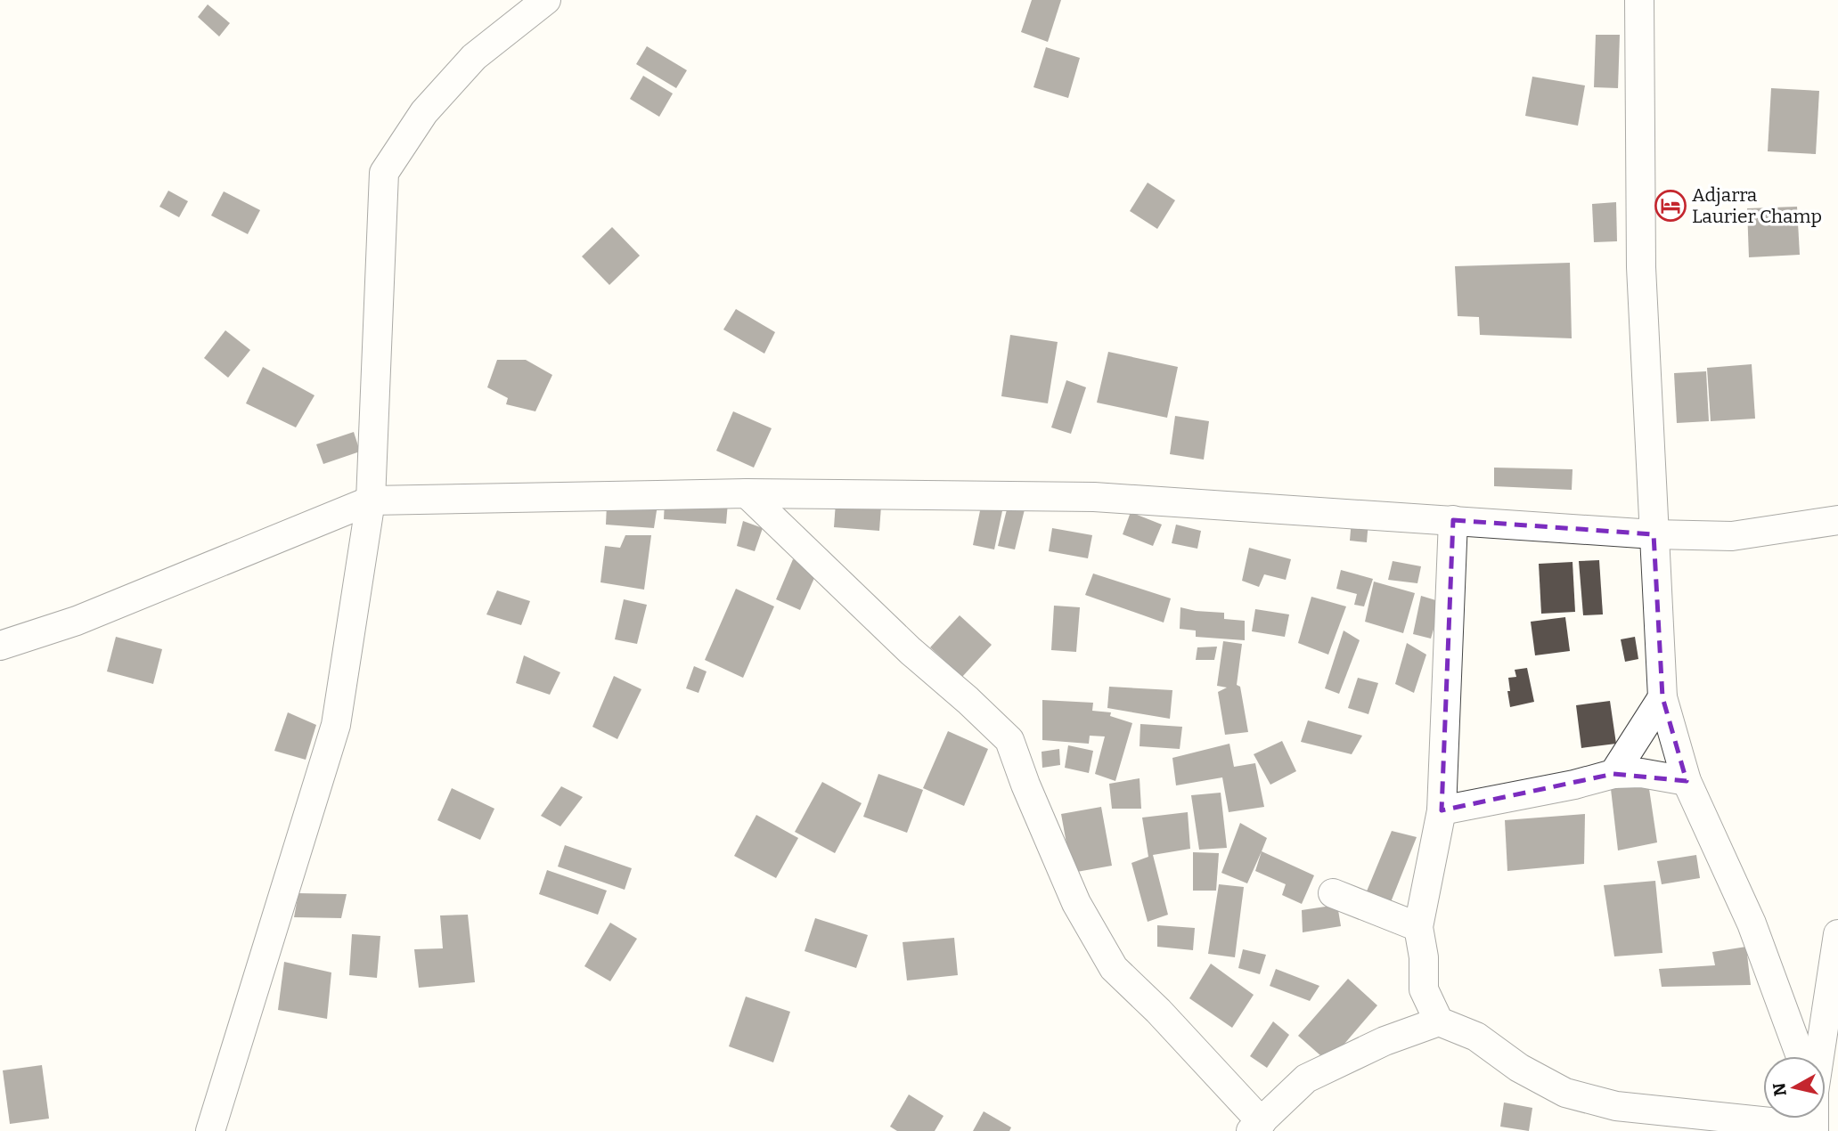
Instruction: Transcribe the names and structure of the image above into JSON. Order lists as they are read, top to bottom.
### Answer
{
  "places": {
    "hotel": ["Adjarra Laurier Champ"]
  },
  "north": "left"
}
